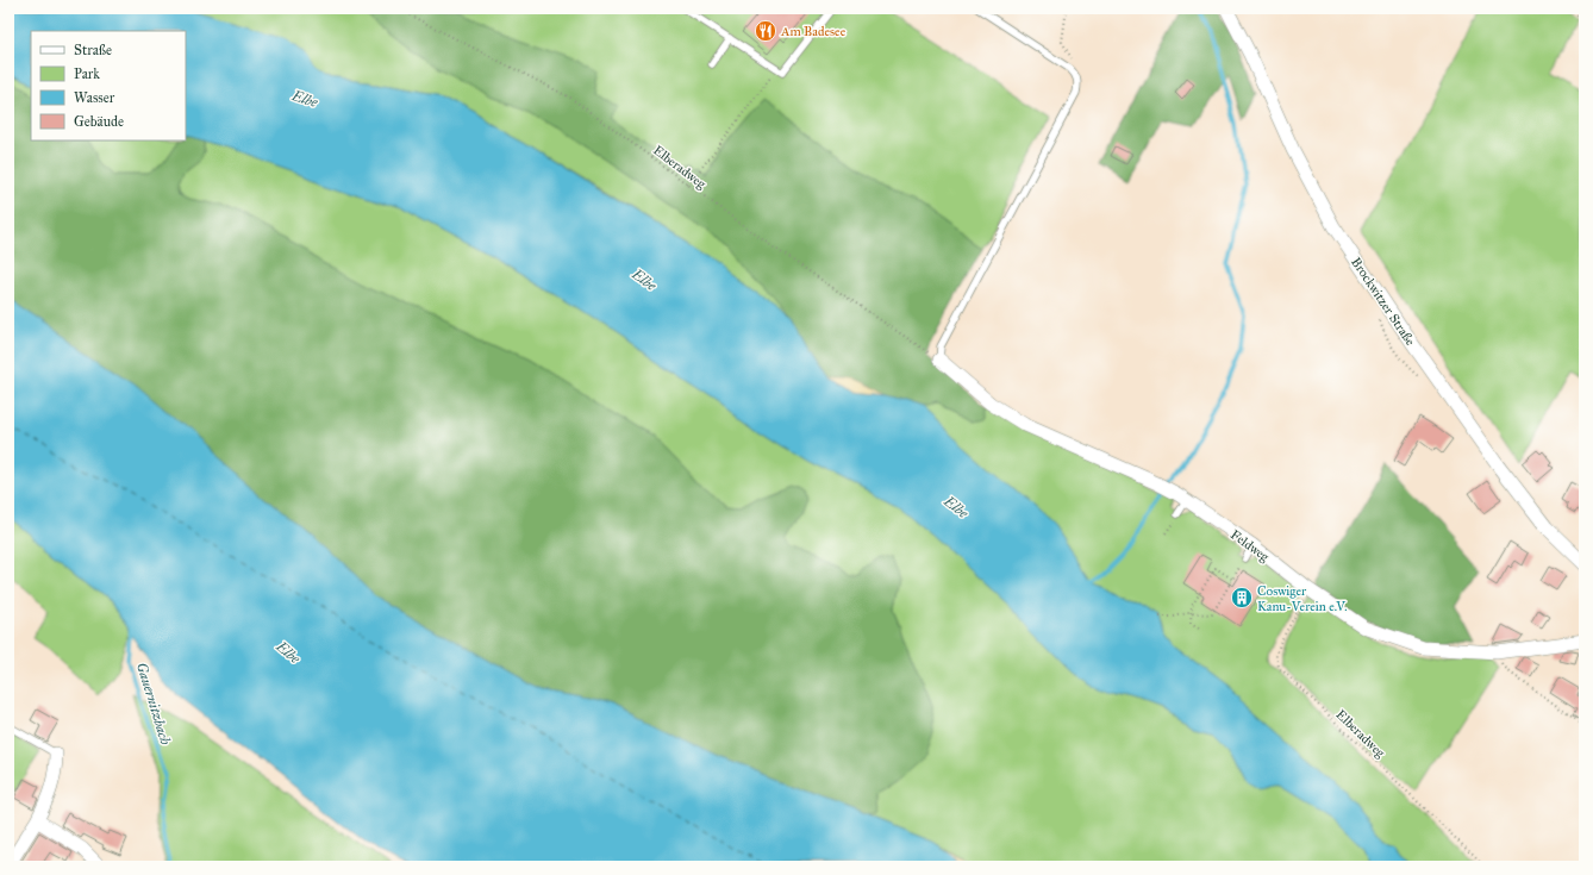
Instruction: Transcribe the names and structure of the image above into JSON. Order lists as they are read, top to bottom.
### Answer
{
  "streets": {
    "street": ["Brockwitzer Straße", "Feldweg"],
    "path": ["Elberadweg"]
  },
  "crossings": [
    ["Elberadweg", "Feldweg"]
  ],
  "water": ["Elbe", "Gauernitzbach"],
  "places": {
    "restaurant": ["Am Badesee"],
    "building": ["Coswiger Kanu-Verein e.V."]
  },
  "legend": [
    "Straße",
    "Park",
    "Wasser",
    "Gebäude"
  ]
}
